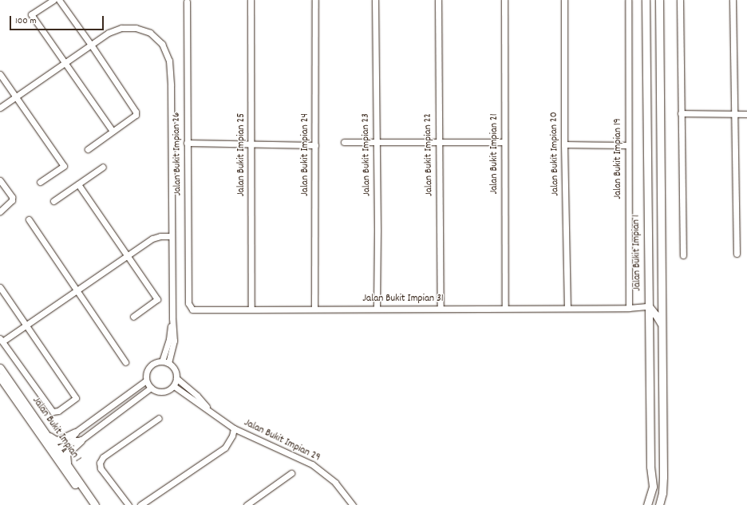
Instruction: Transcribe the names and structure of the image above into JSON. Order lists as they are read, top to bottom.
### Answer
{
  "streets": {
    "street": [
      "Jalan Bukit Impian 26",
      "Jalan Bukit Impian 21",
      "Jalan Bukit Impian 20",
      "Jalan Bukit Impian 25",
      "Jalan Bukit Impian 24",
      "Jalan Bukit Impian 23",
      "Jalan Bukit Impian 22",
      "Jalan Bukit Impian 19",
      "Jalan Bukit Impian 1",
      "Jalan Bukit Impian 31",
      "Jalan Bukit Impian 29"
    ]
  },
  "crossings": [
    ["Jalan Bukit Impian 26", "Jalan Bukit Impian 31"],
    ["Jalan Bukit Impian 21", "Jalan Bukit Impian 31"],
    ["Jalan Bukit Impian 20", "Jalan Bukit Impian 31"],
    ["Jalan Bukit Impian 25", "Jalan Bukit Impian 31"],
    ["Jalan Bukit Impian 24", "Jalan Bukit Impian 31"],
    ["Jalan Bukit Impian 23", "Jalan Bukit Impian 31"],
    ["Jalan Bukit Impian 22", "Jalan Bukit Impian 31"],
    ["Jalan Bukit Impian 19", "Jalan Bukit Impian 31"]
  ],
  "scale_bar": "100 m"
}
